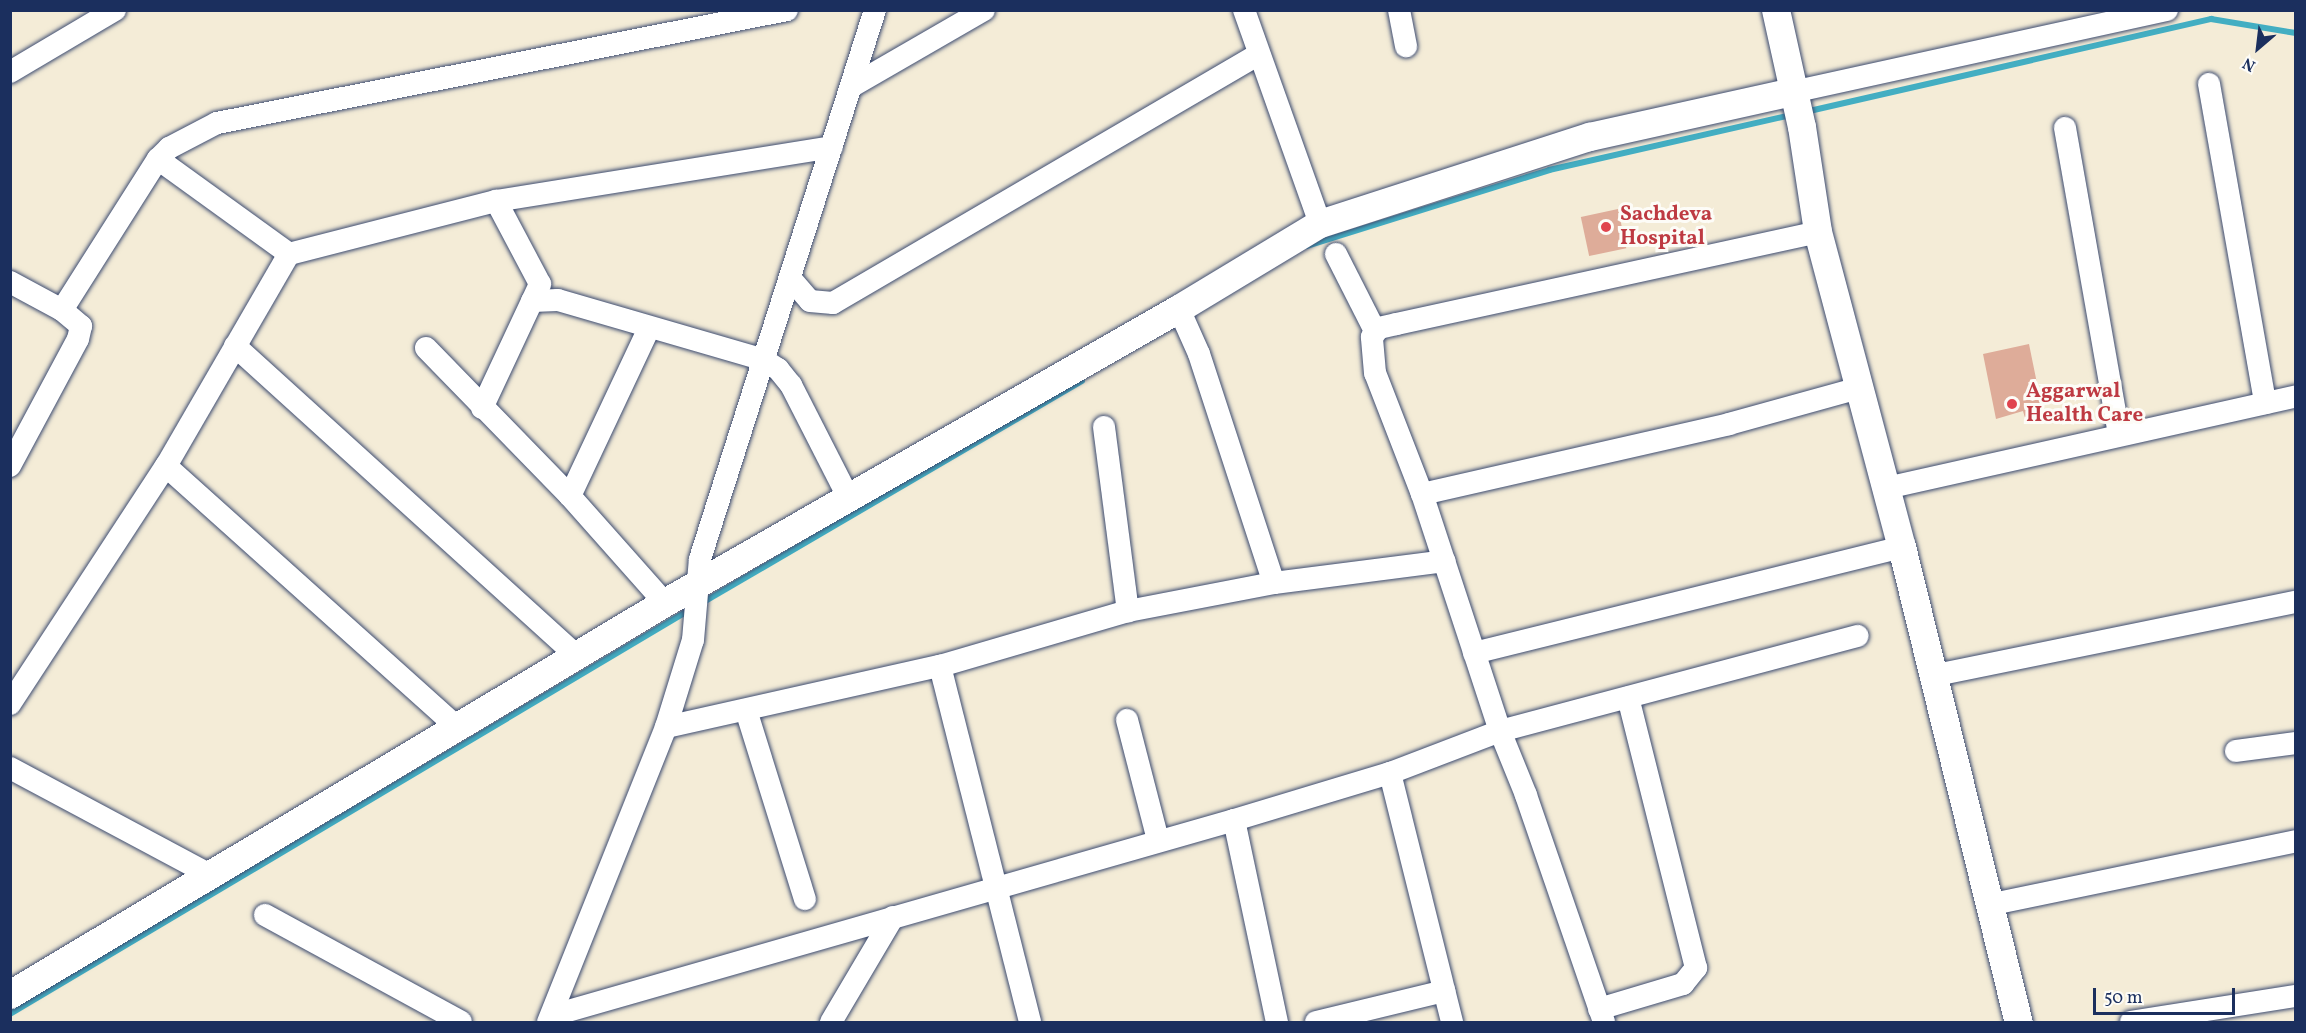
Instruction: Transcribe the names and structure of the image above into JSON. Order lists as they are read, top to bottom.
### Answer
{
  "places": ["Sachdeva Hospital", "Aggarwal Health Care"],
  "scale_bar": "50 m",
  "north": "bottom left"
}
